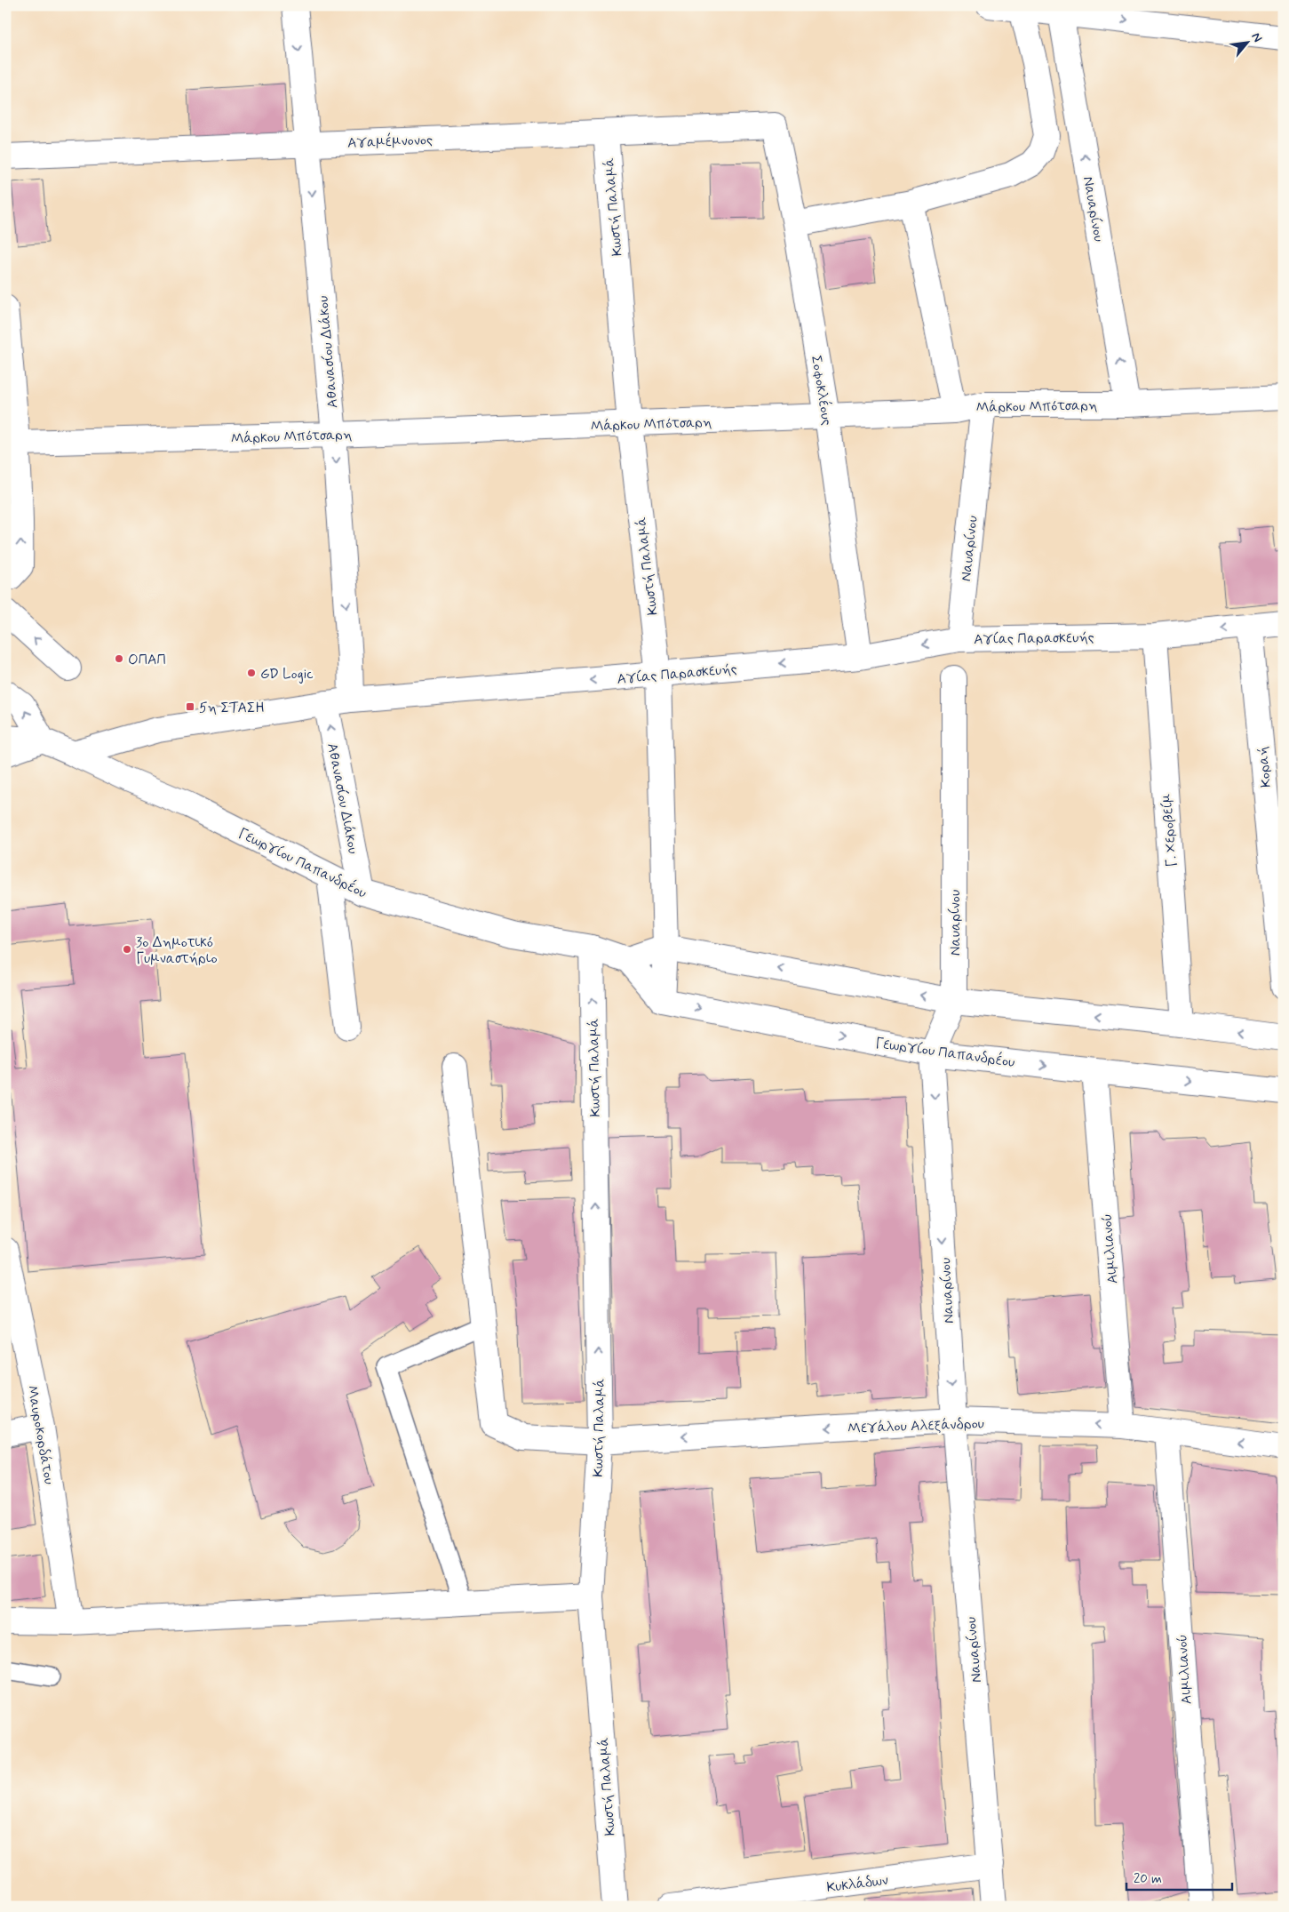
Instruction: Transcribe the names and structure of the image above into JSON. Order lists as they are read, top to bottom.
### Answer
{
  "streets": {
    "street": [
      "Αγαμέμνονος",
      "Κωστή Παλαμά",
      "Ναυαρίνου",
      "Αθανασίου Διάκου",
      "Σοφοκλέους",
      "Μάρκου Μπότσαρη",
      "Αγίας Παρασκευής",
      "Κοραή",
      "Γ. Χεροβείμ",
      "Γεωργίου Παπανδρέου",
      "Αιμιλιανού",
      "Μεγάλου Αλεξάνδρου",
      "Μαυροκορδάτου",
      "Κυκλάδων"
    ]
  },
  "crossings": [
    ["Αγαμέμνονος", "Κωστή Παλαμά"],
    ["Αγαμέμνονος", "Αθανασίου Διάκου"],
    ["Αγαμέμνονος", "Σοφοκλέους"],
    ["Κωστή Παλαμά", "Μάρκου Μπότσαρη"],
    ["Κωστή Παλαμά", "Αγίας Παρασκευής"],
    ["Κωστή Παλαμά", "Γεωργίου Παπανδρέου"],
    ["Κωστή Παλαμά", "Μεγάλου Αλεξάνδρου"],
    ["Ναυαρίνου", "Μάρκου Μπότσαρη"],
    ["Ναυαρίνου", "Αγίας Παρασκευής"],
    ["Ναυαρίνου", "Γεωργίου Παπανδρέου"],
    ["Ναυαρίνου", "Μεγάλου Αλεξάνδρου"],
    ["Ναυαρίνου", "Κυκλάδων"],
    ["Αθανασίου Διάκου", "Μάρκου Μπότσαρη"],
    ["Αθανασίου Διάκου", "Αγίας Παρασκευής"],
    ["Αθανασίου Διάκου", "Γεωργίου Παπανδρέου"],
    ["Σοφοκλέους", "Μάρκου Μπότσαρη"],
    ["Σοφοκλέους", "Αγίας Παρασκευής"],
    ["Αγίας Παρασκευής", "Κοραή"],
    ["Αγίας Παρασκευής", "Γ. Χεροβείμ"],
    ["Αγίας Παρασκευής", "Γεωργίου Παπανδρέου"],
    ["Γεωργίου Παπανδρέου", "Αιμιλιανού"],
    ["Αιμιλιανού", "Μεγάλου Αλεξάνδρου"]
  ],
  "one_way": ["Αγίας Παρασκευής", "Μεγάλου Αλεξάνδρου"],
  "places": {
    "other": ["ΟΠΑΠ", "GD Logic", "3ο Δημοτικό Γυμναστήριο"],
    "transit": ["5η ΣΤΑΣΗ"]
  },
  "scale_bar": "20 m",
  "north": "top right"
}
